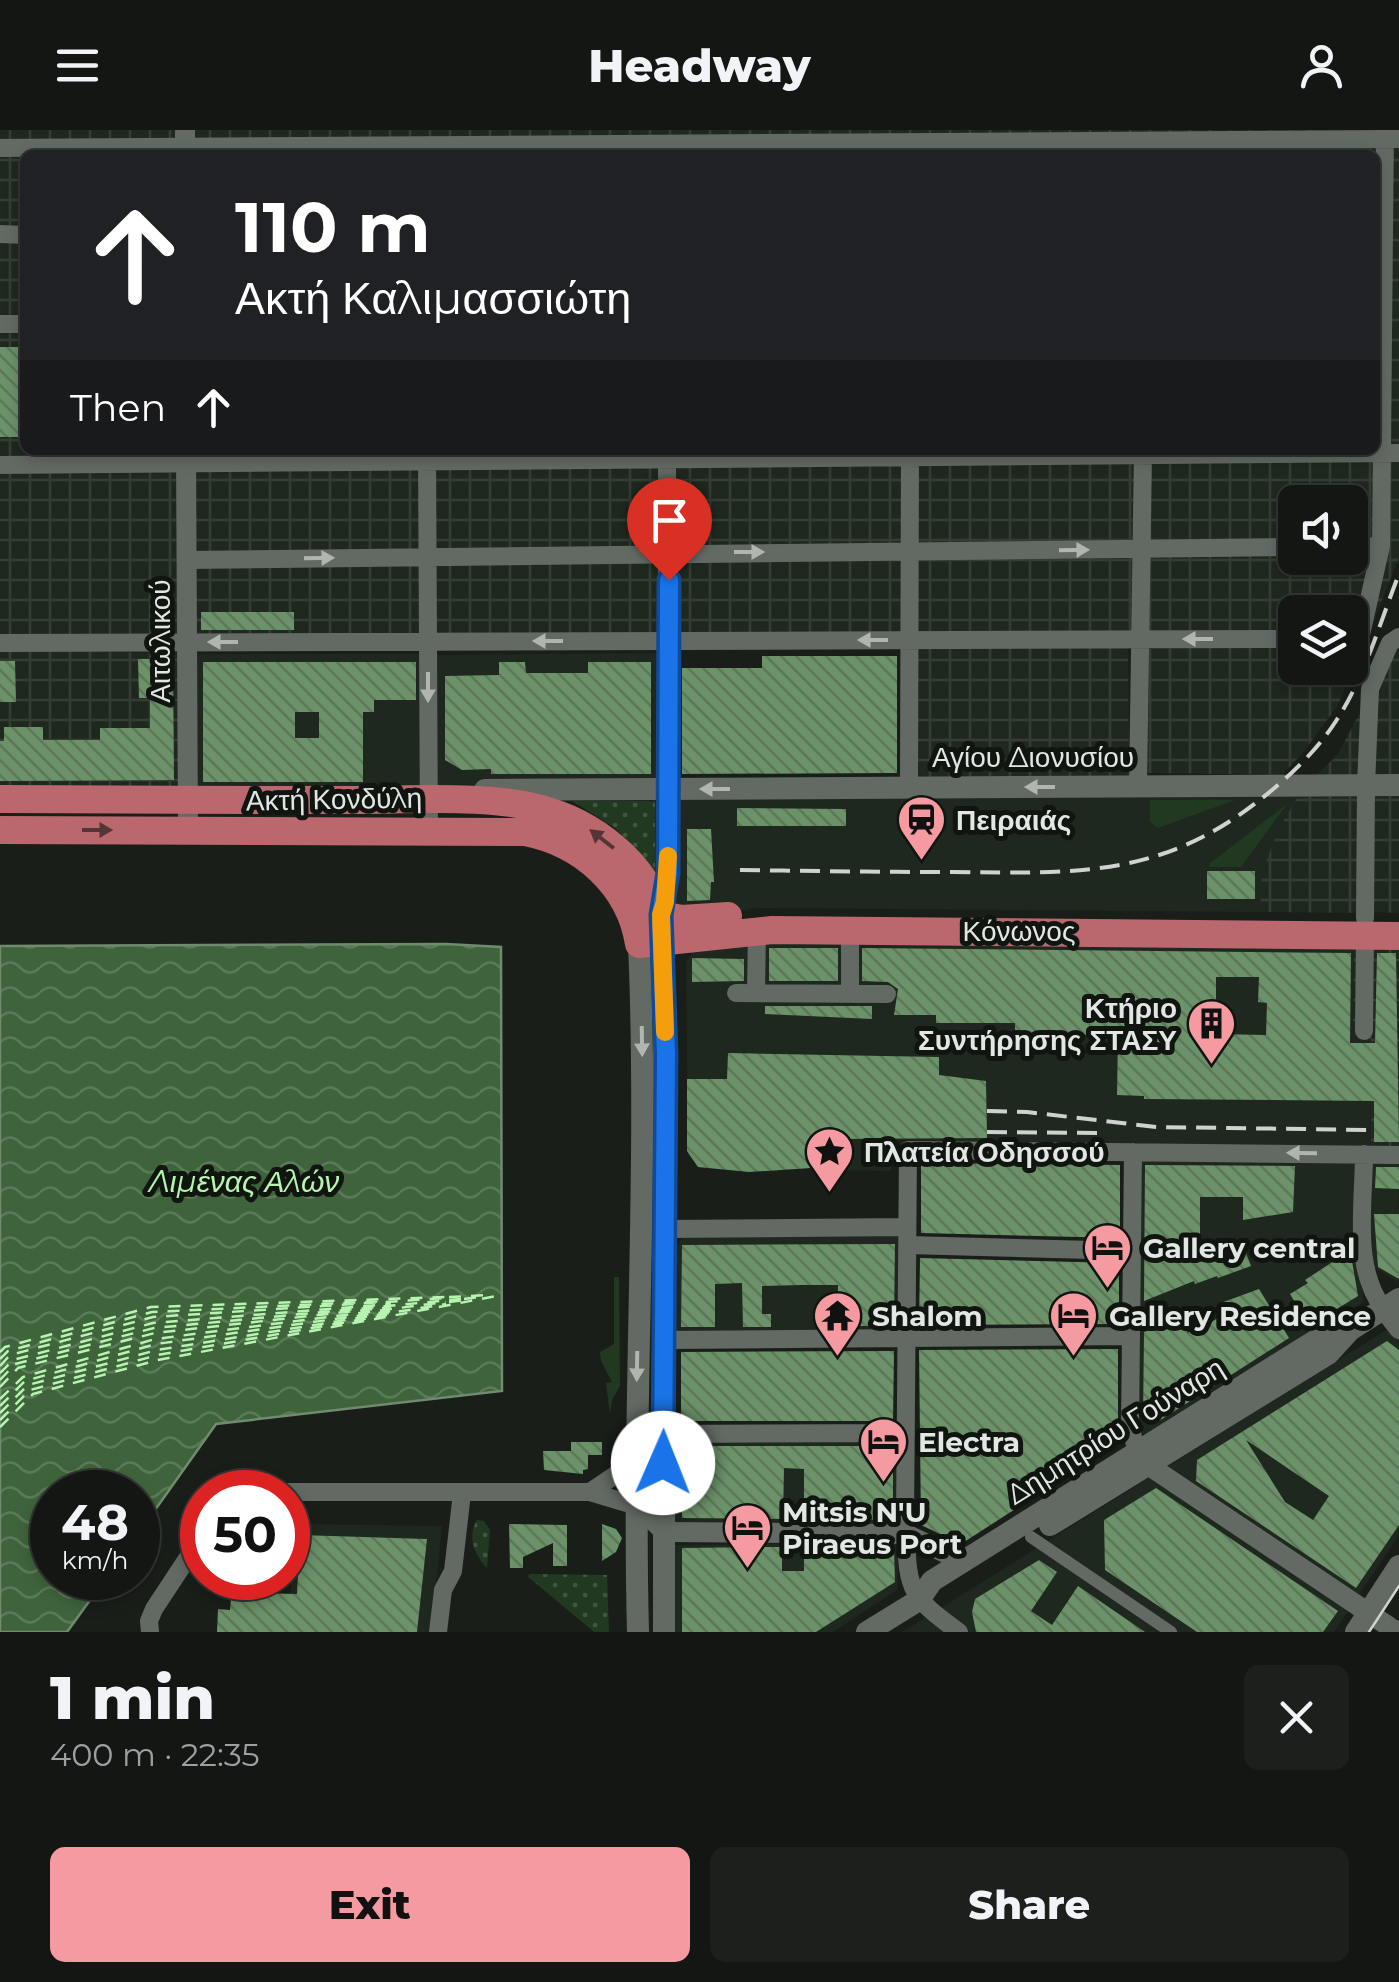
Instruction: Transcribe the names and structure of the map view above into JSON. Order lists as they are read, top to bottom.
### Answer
{
  "streets": {
    "main road": [
      "Αγίου Διονυσίου",
      "Ακτή Κονδύλη",
      "Κόνωνος",
      "Δημητρίου Γούναρη"
    ],
    "street": ["Αιτωλικού"]
  },
  "crossings": [
    ["Αιτωλικού", "Ακτή Κονδύλη"],
    ["Αγίου Διονυσίου", "Ακτή Κονδύλη"],
    ["Ακτή Κονδύλη", "Κόνωνος"]
  ],
  "one_way": ["Αγίου Διονυσίου"],
  "water": ["Λιμένας Αλών"],
  "places": {
    "station": ["Πειραιάς"],
    "building": ["Κτήριο Συντήρησης ΣΤΑΣΥ"],
    "place": ["Πλατεία Οδησσού"],
    "hotel": [
      "Gallery central",
      "Gallery Residence",
      "Electra",
      "Mitsis N'U Piraeus Port"
    ],
    "temple": ["Shalom"]
  },
  "page": {
    "header": "Headway",
    "turn": ["110 m", "Ακτή Καλιμασσιώτη"],
    "then": "Then",
    "speed": "48 km/h",
    "limit": "50",
    "heading": ["1 min", "400 m · 22:35"],
    "buttons": ["Exit", "Share"]
  }
}
